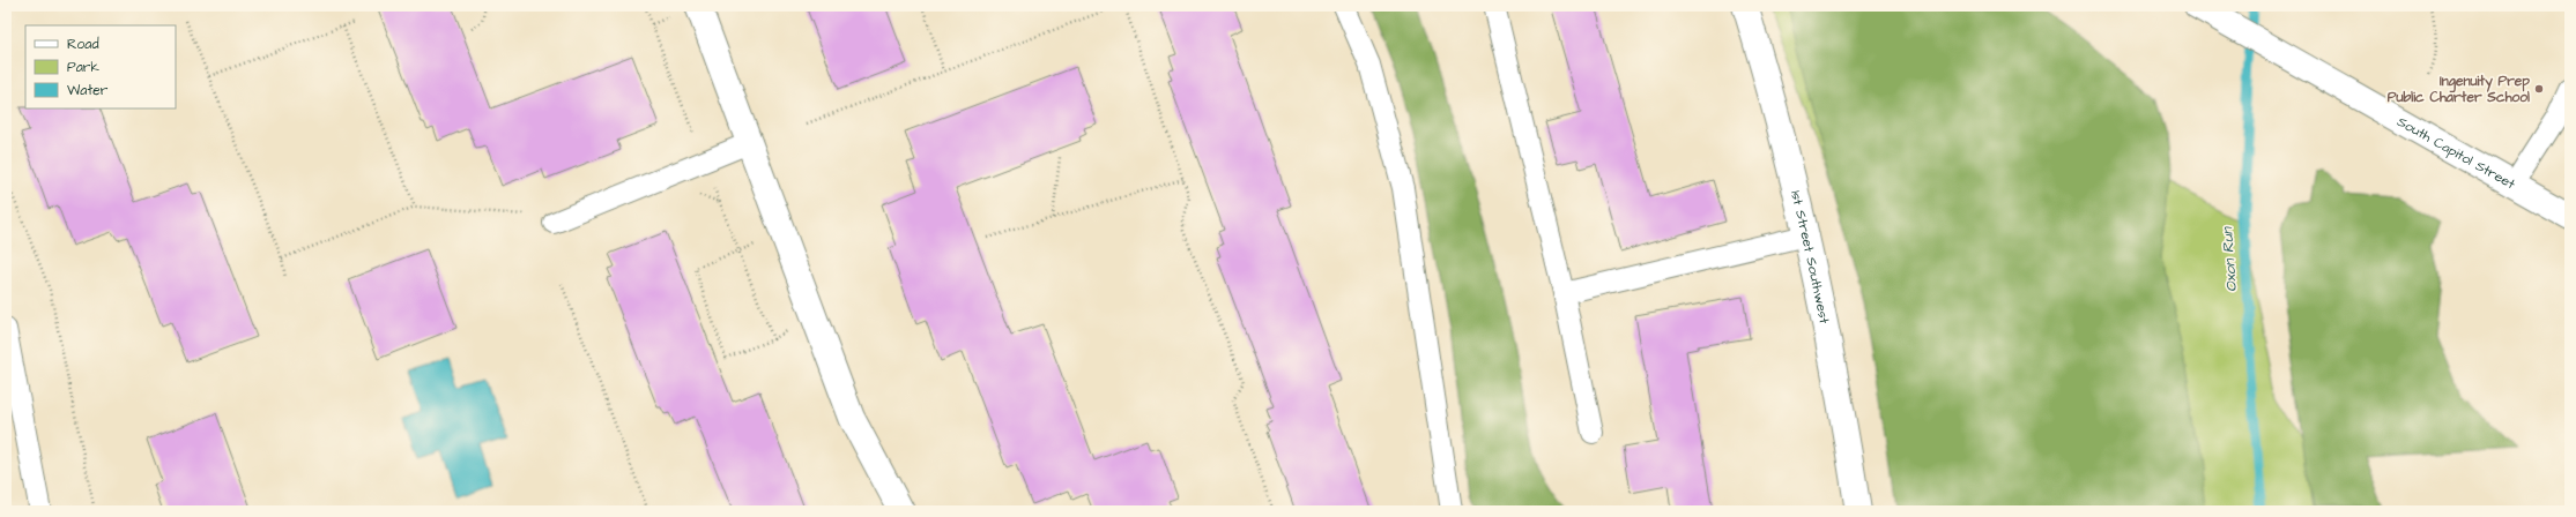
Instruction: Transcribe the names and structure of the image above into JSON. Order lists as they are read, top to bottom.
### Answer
{
  "streets": {
    "street": ["South Capitol Street", "1st Street Southwest"]
  },
  "water": ["Oxon Run"],
  "places": ["Ingenuity Prep Public Charter School"],
  "legend": ["Road", "Park", "Water"]
}
